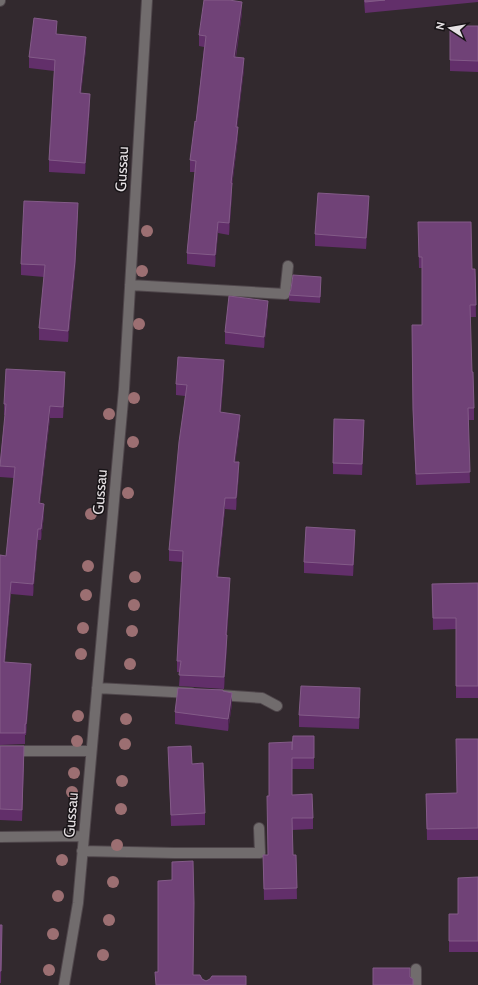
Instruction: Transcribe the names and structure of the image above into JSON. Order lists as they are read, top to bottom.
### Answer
{
  "streets": {
    "street": ["Gussau"]
  },
  "north": "left"
}
